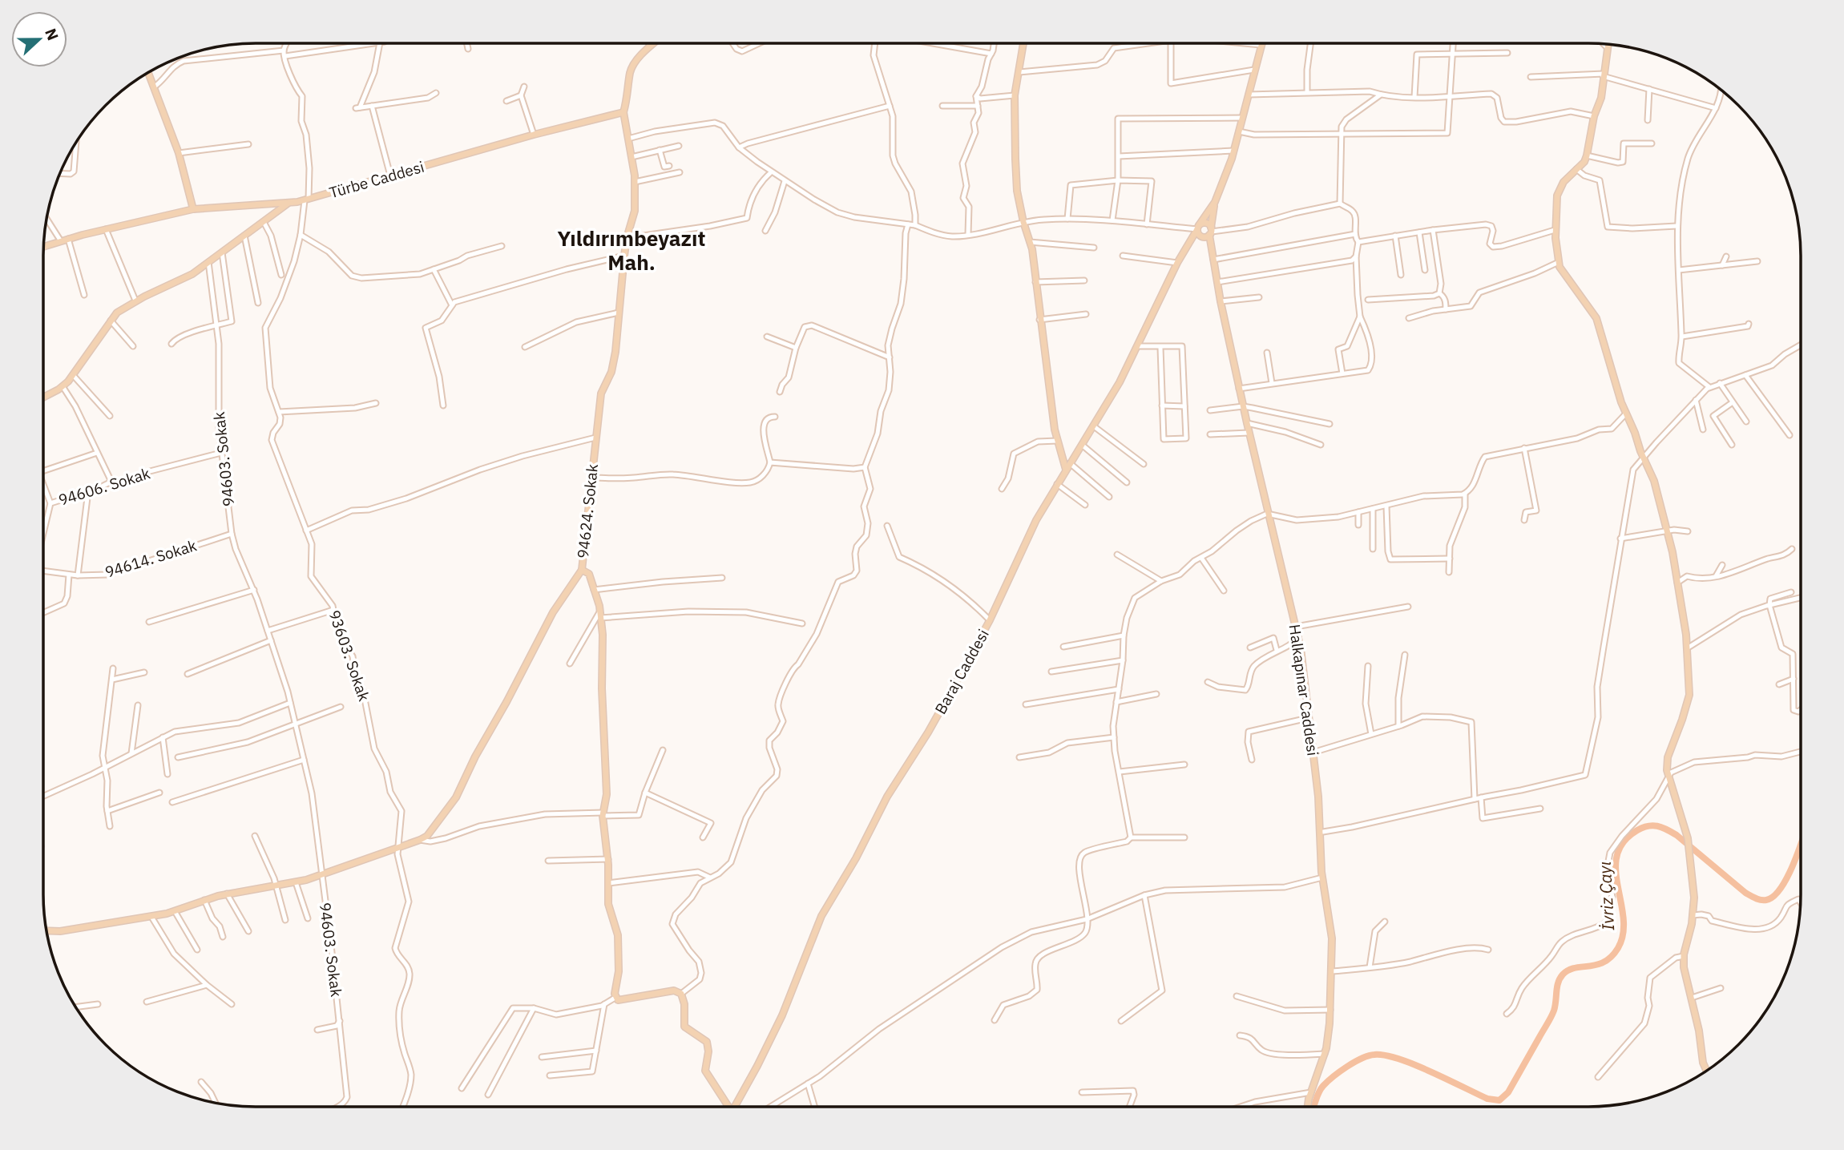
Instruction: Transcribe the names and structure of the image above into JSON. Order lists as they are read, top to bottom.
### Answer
{
  "streets": {
    "street": [
      "Türbe Caddesi",
      "94603. Sokak",
      "94606. Sokak",
      "94624. Sokak",
      "94614. Sokak",
      "93603. Sokak",
      "Baraj Caddesi",
      "Halkapınar Caddesi"
    ]
  },
  "crossings": [
    ["Türbe Caddesi", "94624. Sokak"],
    ["94603. Sokak", "94606. Sokak"],
    ["94603. Sokak", "94624. Sokak"],
    ["94603. Sokak", "94614. Sokak"],
    ["94624. Sokak", "93603. Sokak"],
    ["Baraj Caddesi", "Halkapınar Caddesi"]
  ],
  "districts": ["Yıldırımbeyazıt Mah."],
  "water": ["İvriz Çayı"],
  "north": "right"
}
